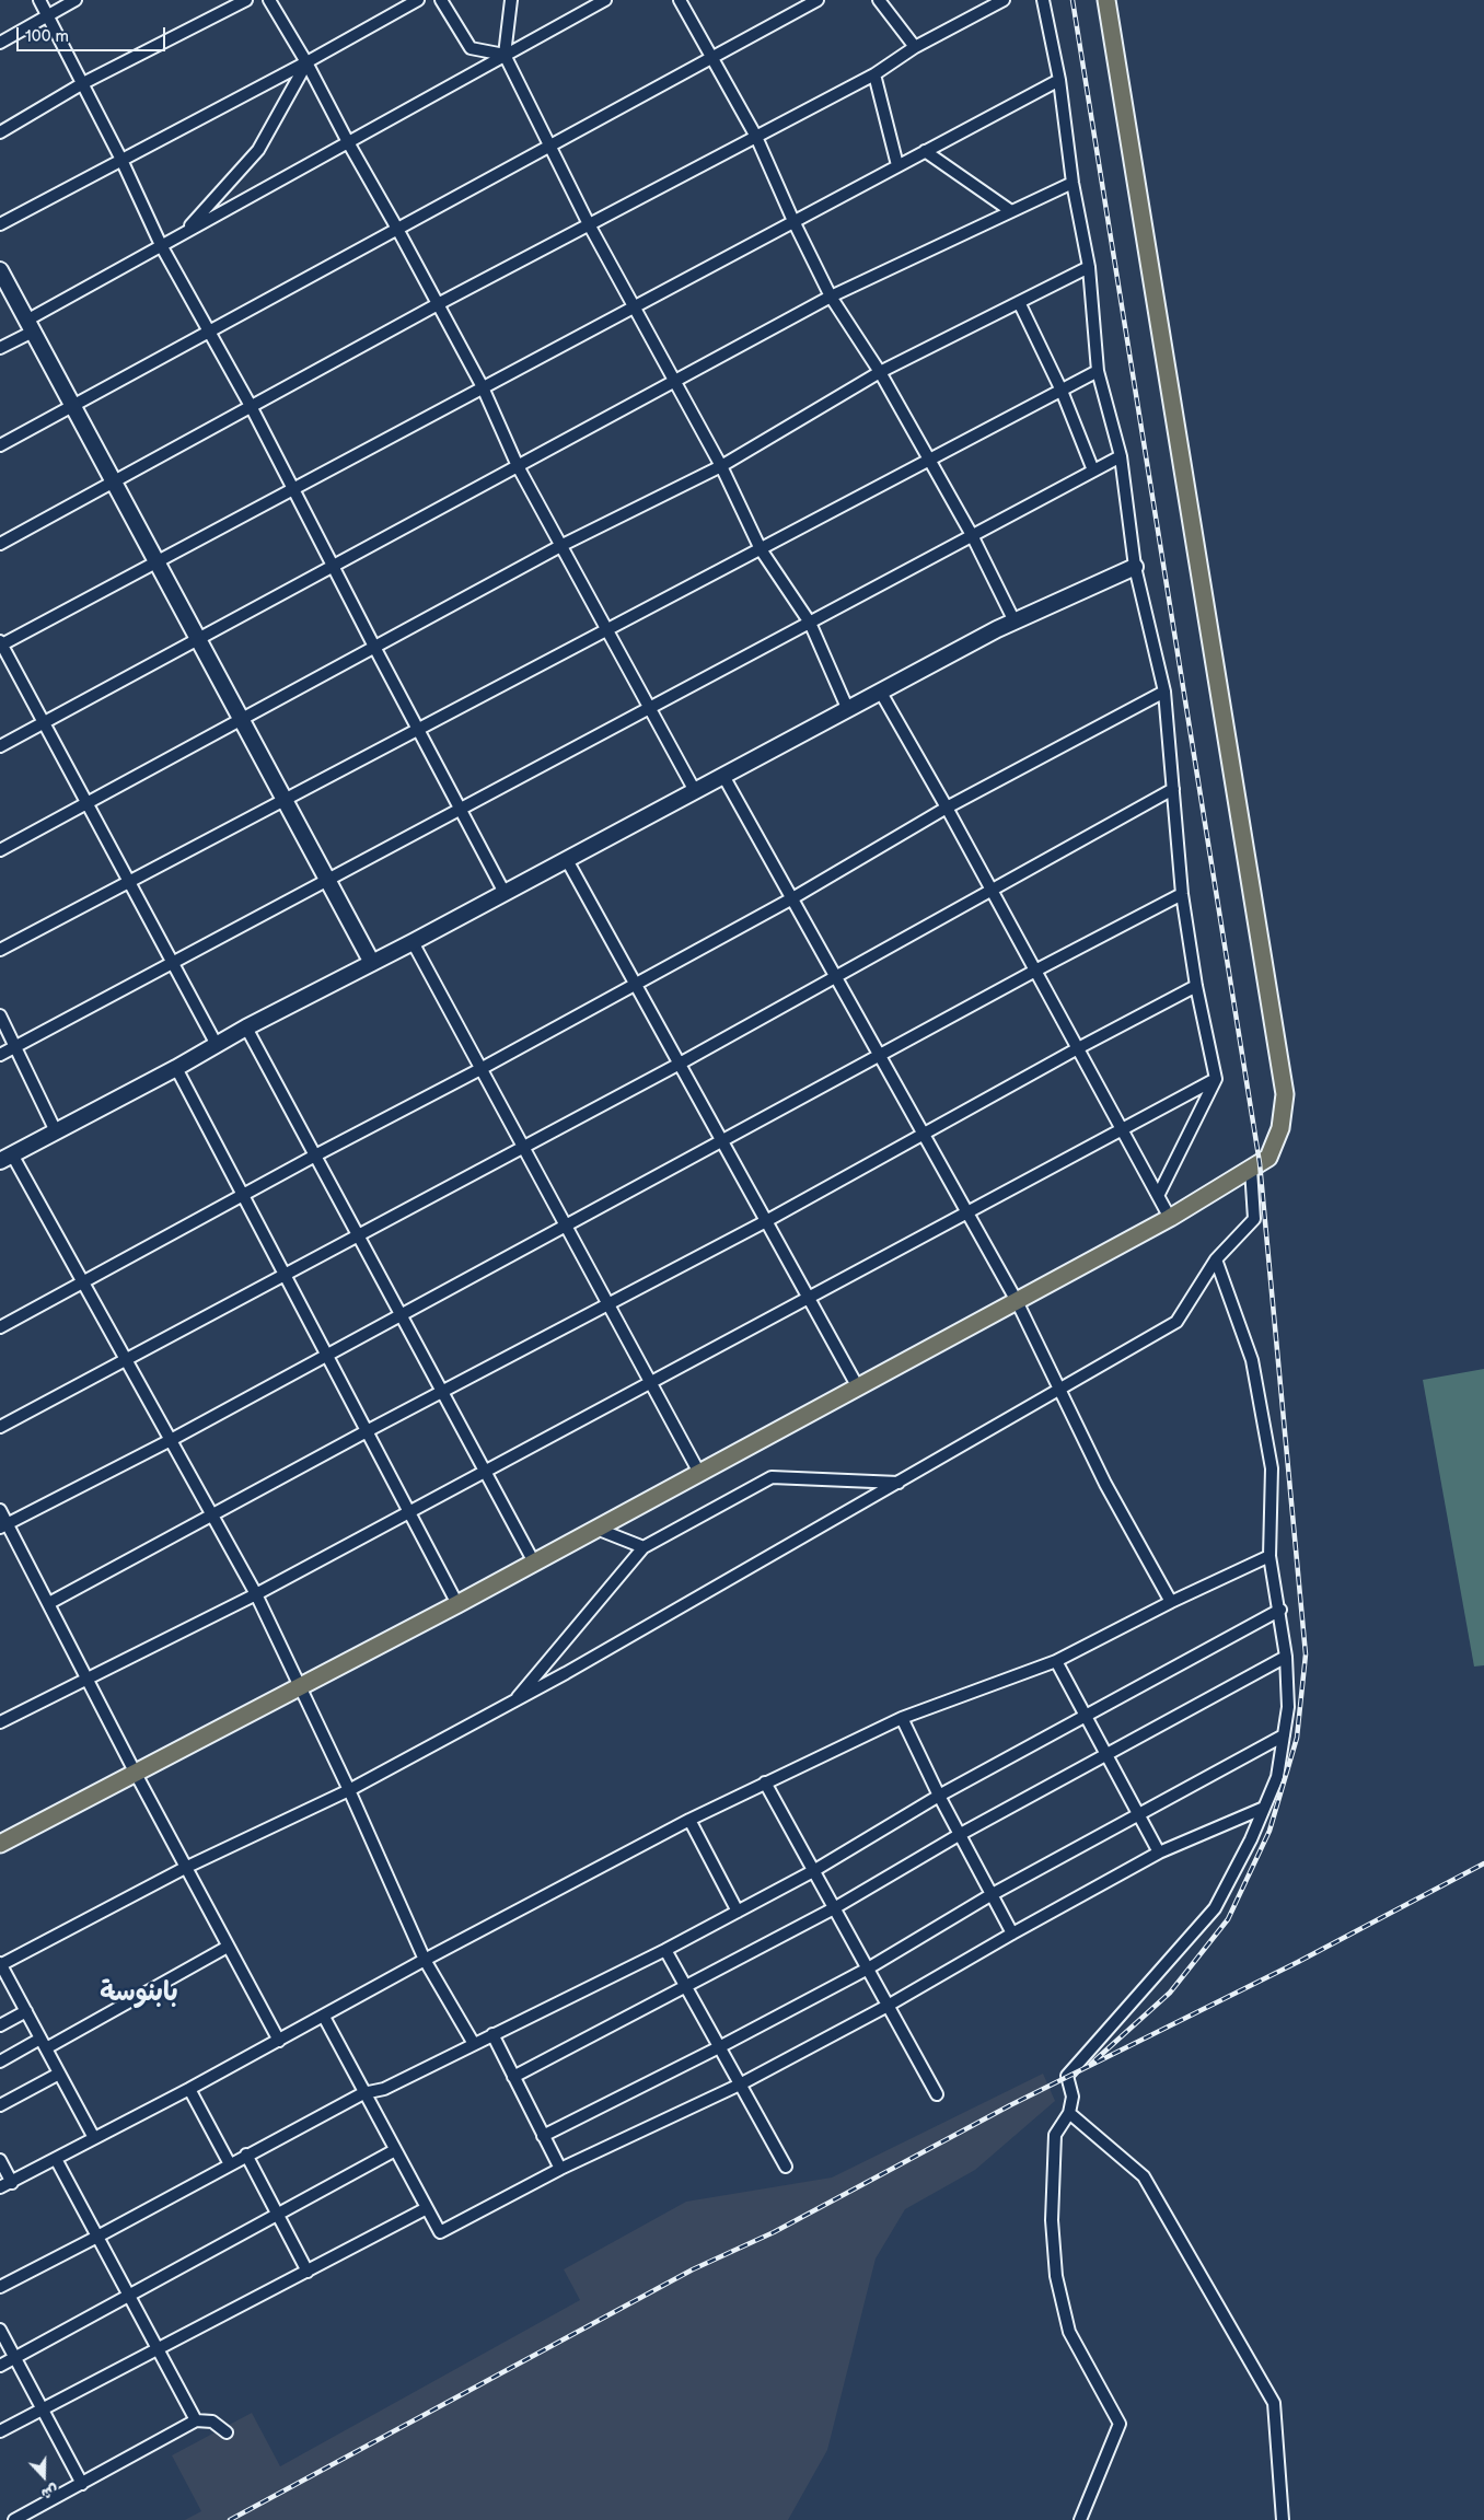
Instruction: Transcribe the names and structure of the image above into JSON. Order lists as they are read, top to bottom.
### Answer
{
  "districts": ["بابنوسة"],
  "scale_bar": "100 m",
  "north": "bottom"
}
